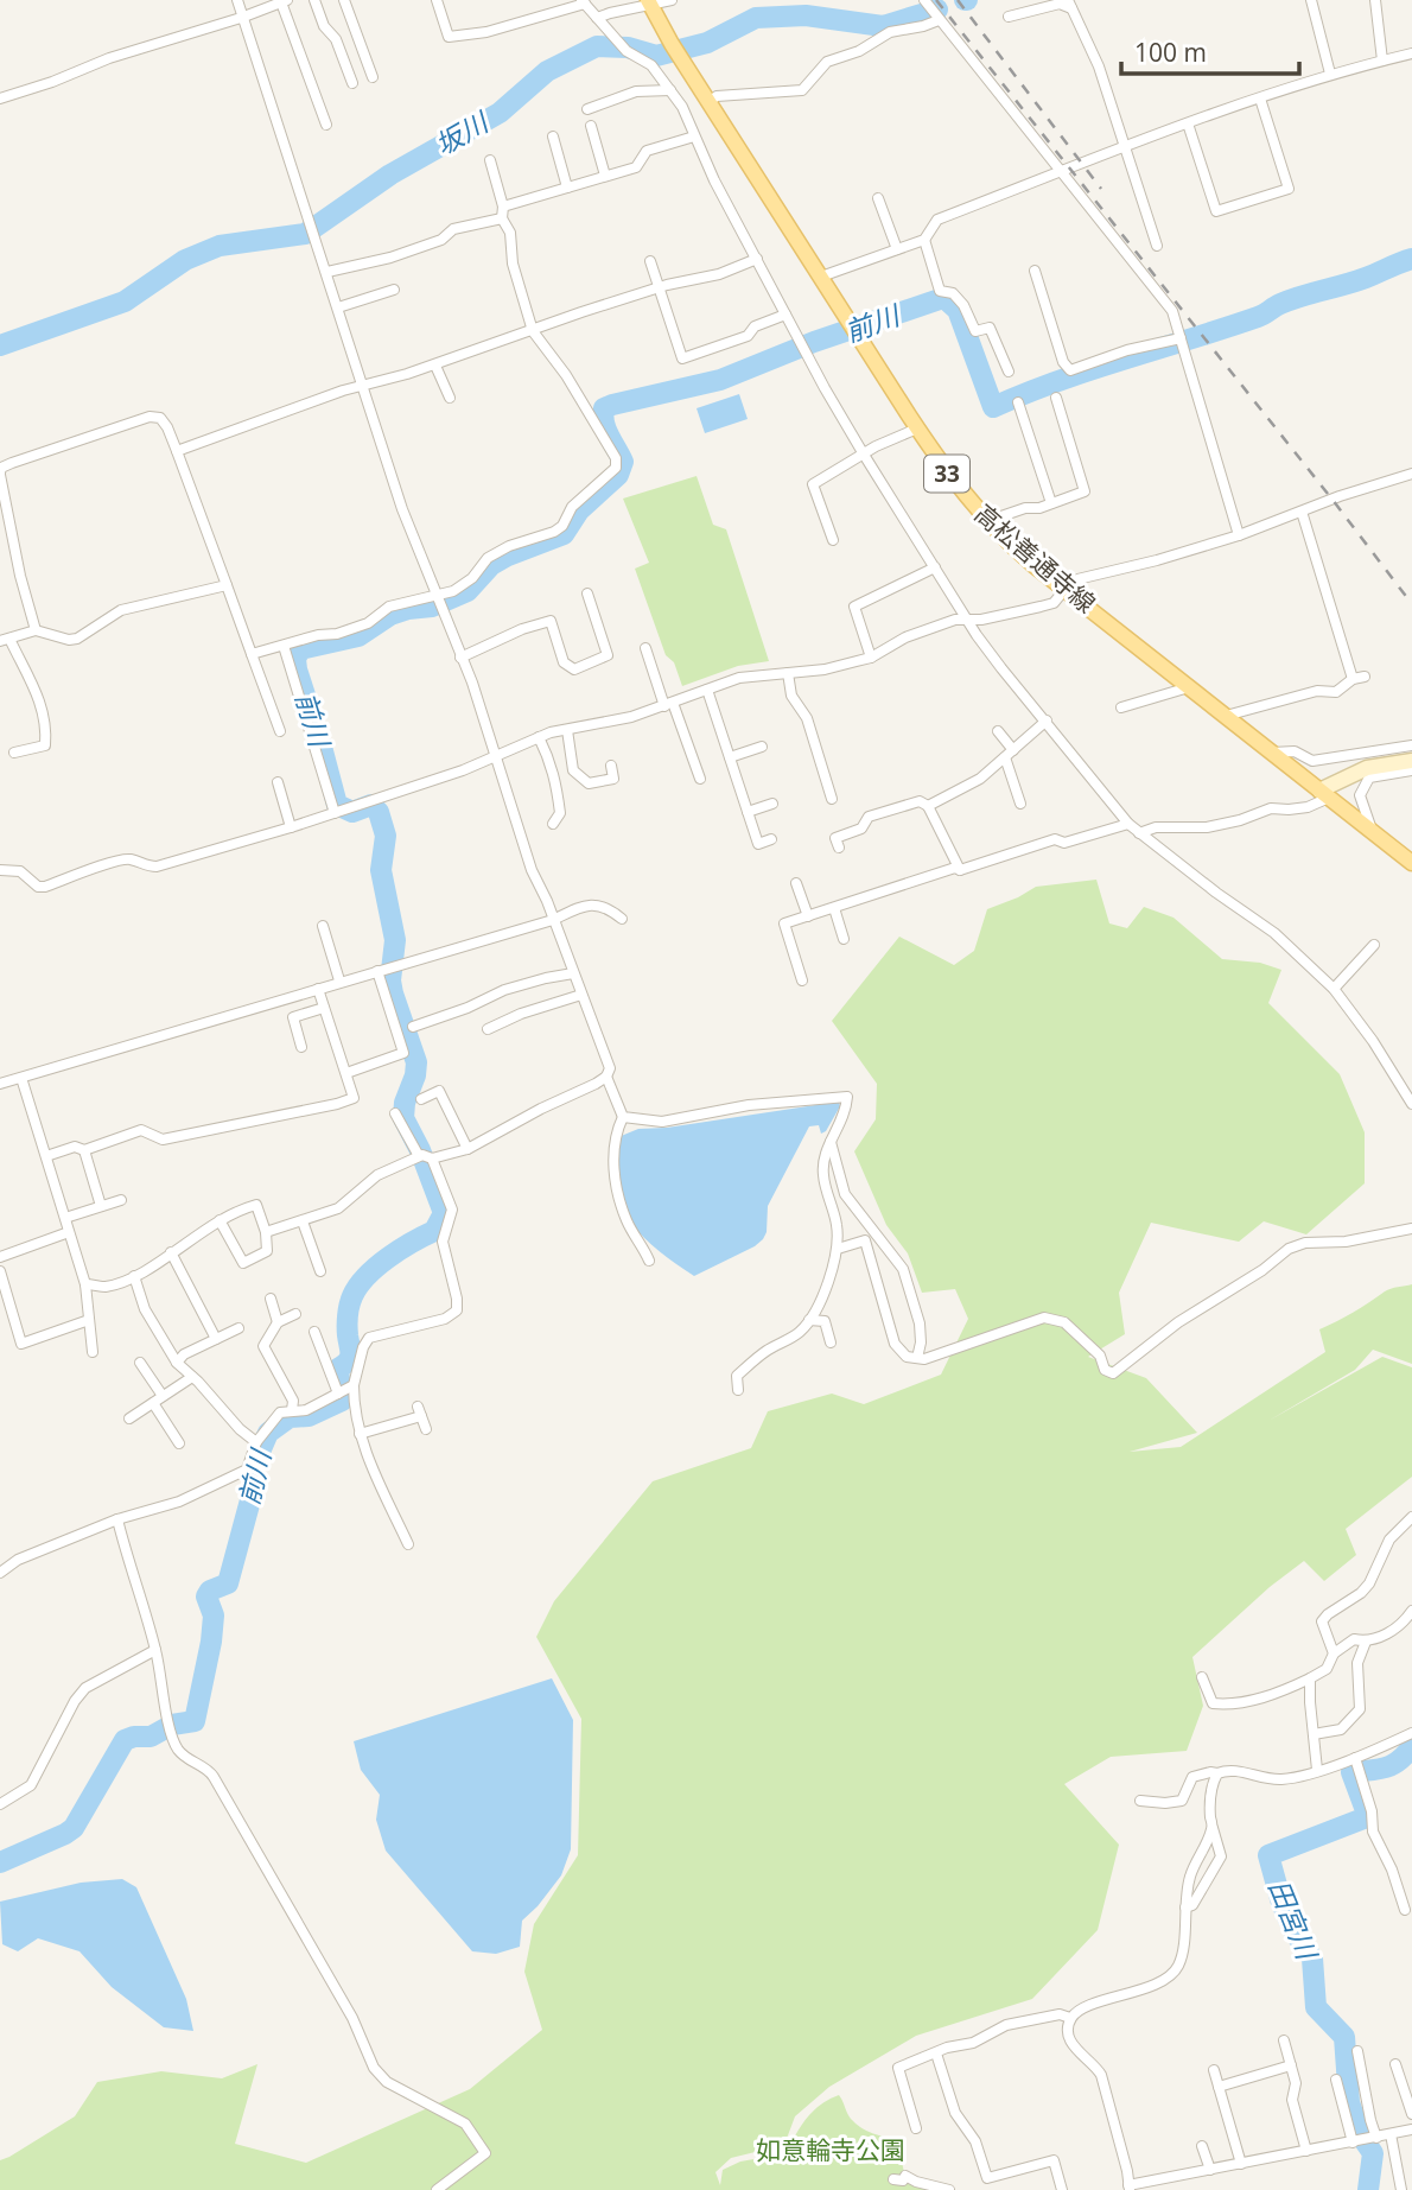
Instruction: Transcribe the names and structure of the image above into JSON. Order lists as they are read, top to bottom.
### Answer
{
  "streets": {
    "main road": ["33", "高松善通寺線"]
  },
  "water": ["坂川", "前川", "田宮川"],
  "parks": ["如意輪寺公園"],
  "scale_bar": "100 m"
}
